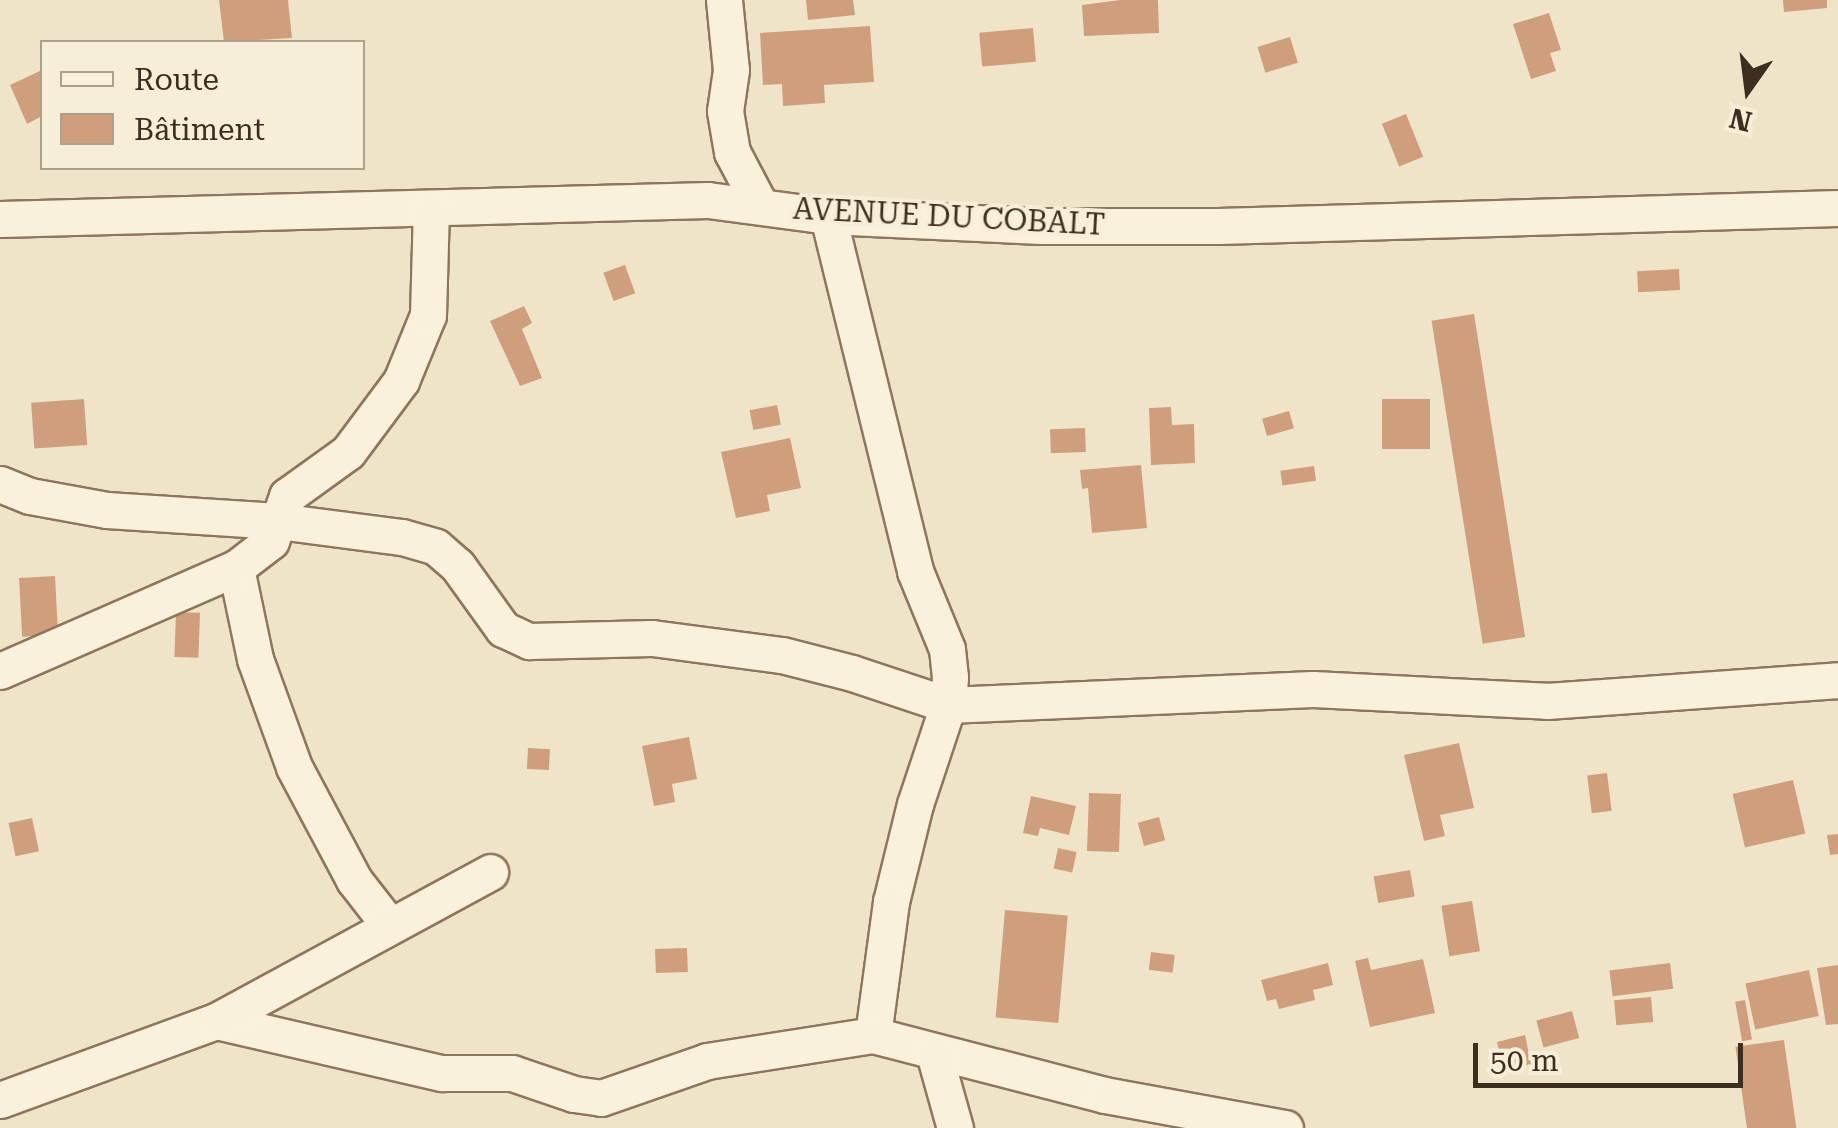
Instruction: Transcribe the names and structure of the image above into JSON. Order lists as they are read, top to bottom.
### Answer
{
  "streets": {
    "street": ["AVENUE DU COBALT"]
  },
  "legend": ["Route", "Bâtiment"],
  "scale_bar": "50 m",
  "north": "bottom"
}
